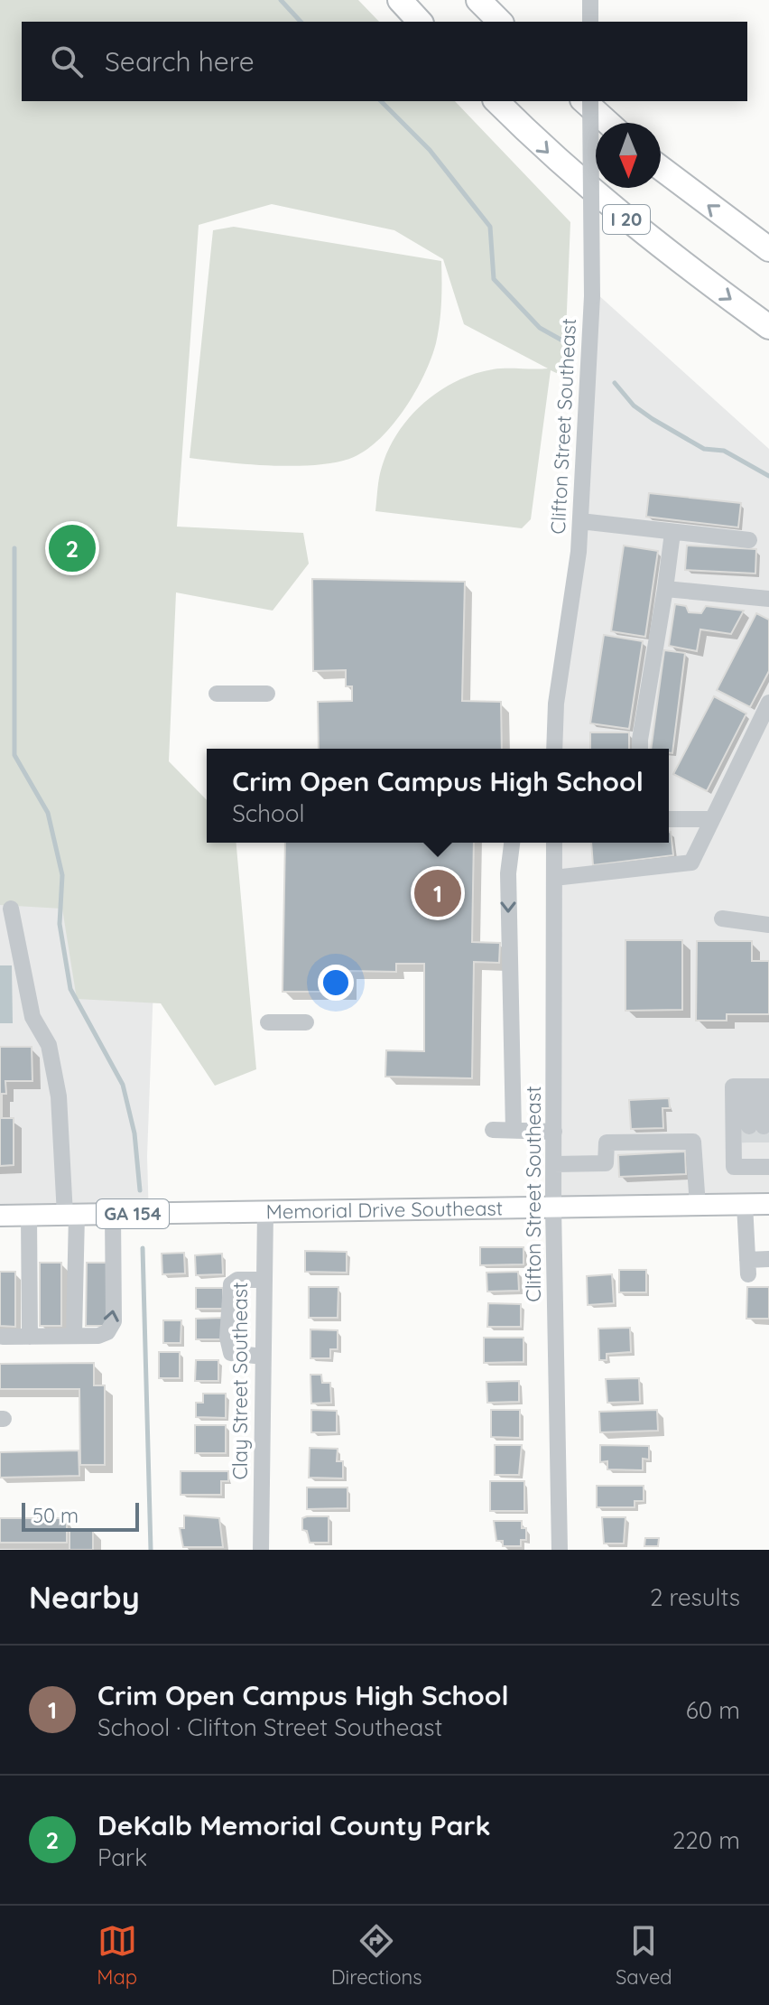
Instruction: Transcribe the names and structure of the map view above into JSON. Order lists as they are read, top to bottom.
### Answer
{
  "streets": {
    "highway": ["I 20"],
    "main road": ["Memorial Drive Southeast", "GA 154"],
    "street": ["Clifton Street Southeast", "Clay Street Southeast"]
  },
  "crossings": [
    ["Clifton Street Southeast", "Memorial Drive Southeast"],
    ["Memorial Drive Southeast", "Clay Street Southeast"]
  ],
  "scale_bar": "50 m",
  "north": "bottom",
  "page": {
    "search": "Search here",
    "pins": ["2", "1"],
    "popup": ["Crim Open Campus High School", "School"],
    "scale": "50 m",
    "heading": ["Nearby", "2 results"],
    "list": [
      {
        "mark": "1",
        "name": "Crim Open Campus High School",
        "note": "School · Clifton Street Southeast",
        "value": "60 m"
      },
      {
        "mark": "2",
        "name": "DeKalb Memorial County Park",
        "note": "Park",
        "value": "220 m"
      }
    ],
    "nav": ["Map", "Directions", "Saved"]
  }
}
